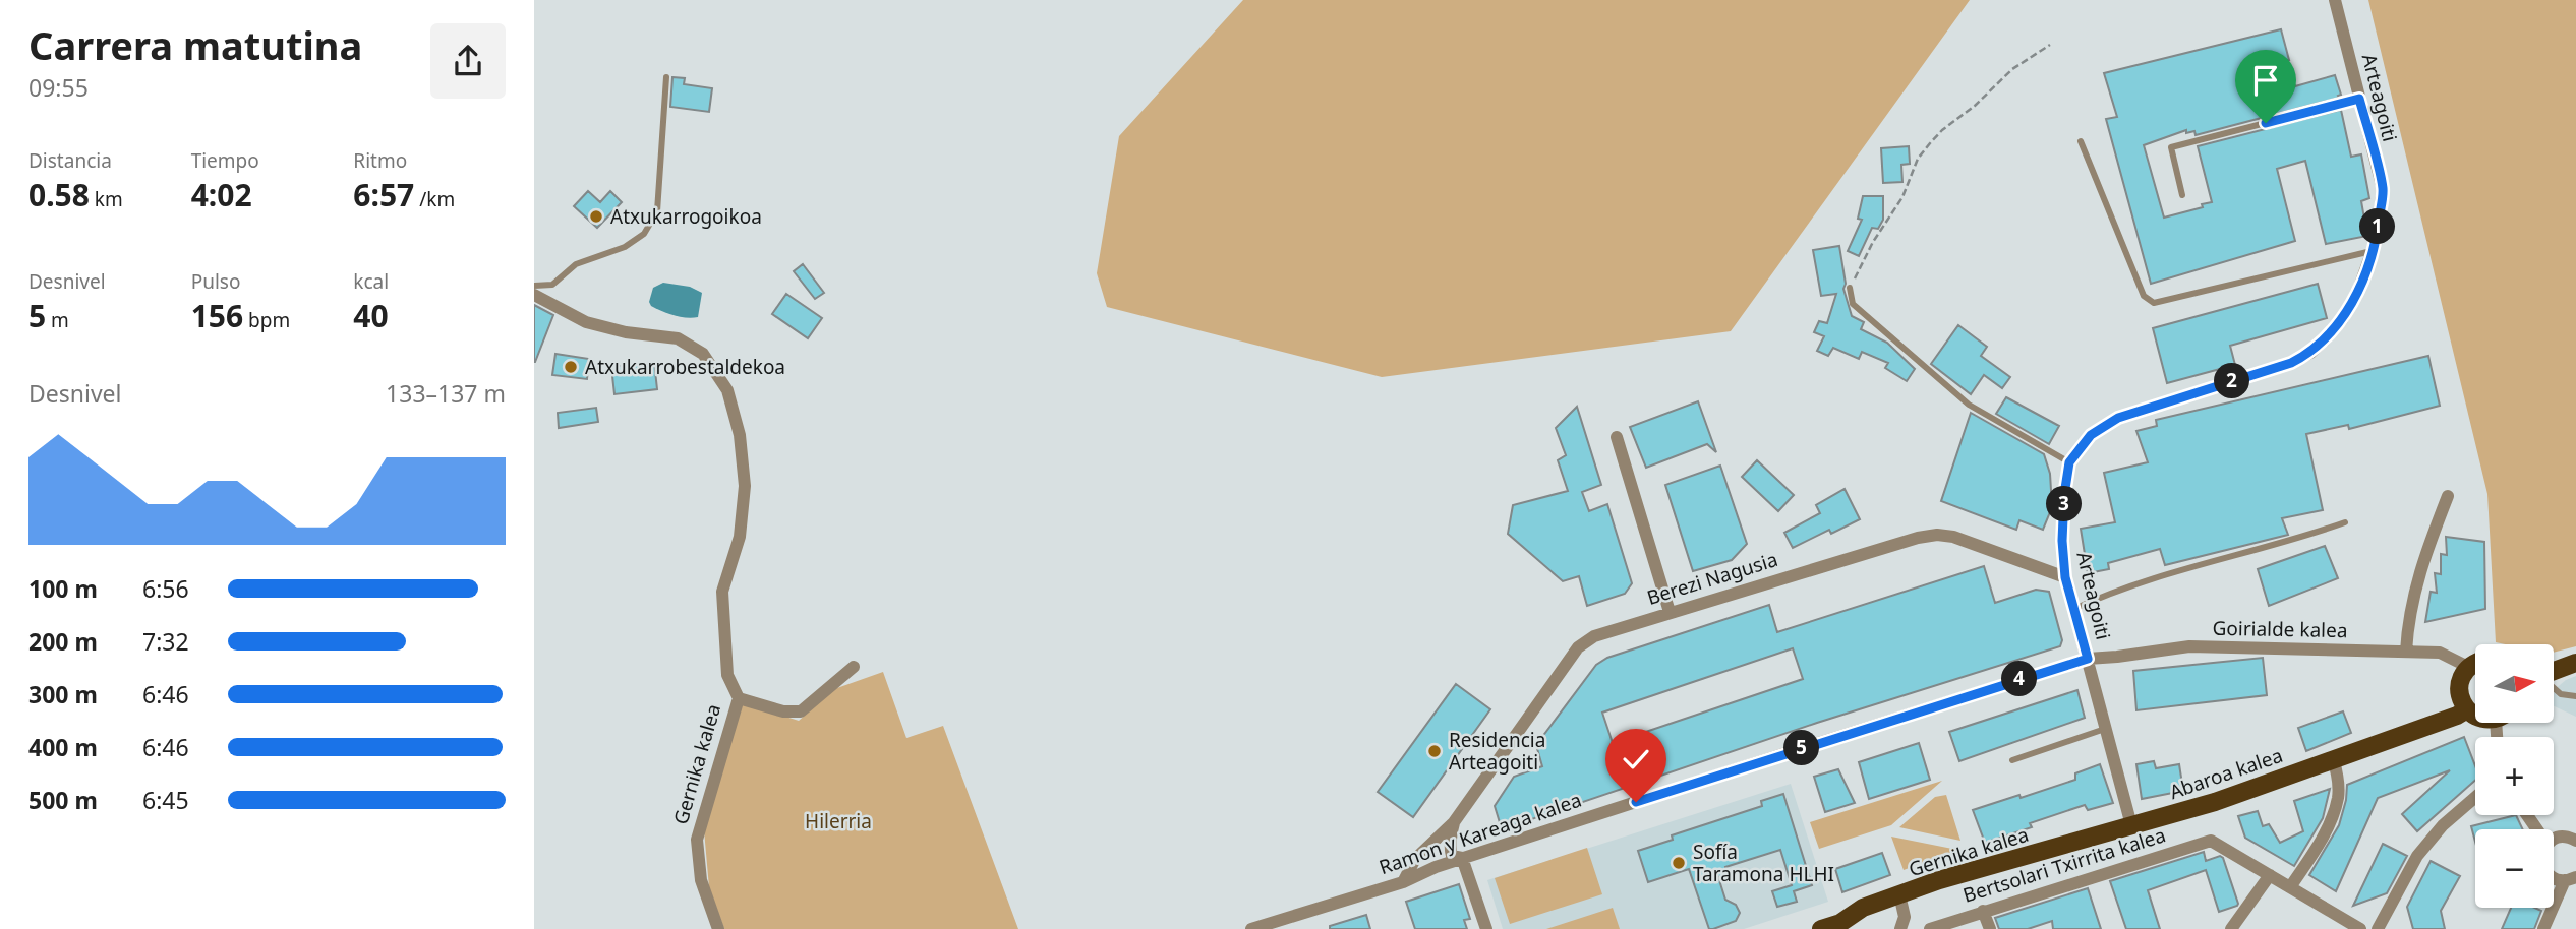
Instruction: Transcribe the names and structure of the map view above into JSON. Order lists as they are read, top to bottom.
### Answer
{
  "streets": {
    "main road": ["Gernika kalea", "Abaroa kalea"],
    "street": [
      "Arteagoiti",
      "Berezi Nagusia",
      "Goirialde kalea",
      "Ramon y Kareaga kalea",
      "Bertsolari Txirrita kalea"
    ]
  },
  "crossings": [
    ["Arteagoiti", "Berezi Nagusia"],
    ["Arteagoiti", "Goirialde kalea"],
    ["Arteagoiti", "Gernika kalea"],
    ["Arteagoiti", "Abaroa kalea"],
    ["Arteagoiti", "Ramon y Kareaga kalea"],
    ["Berezi Nagusia", "Ramon y Kareaga kalea"],
    ["Goirialde kalea", "Ramon y Kareaga kalea"],
    ["Gernika kalea", "Abaroa kalea"]
  ],
  "parks": ["Hilerria"],
  "places": [
    "Atxukarrogoikoa",
    "Atxukarrobestaldekoa",
    "Residencia Arteagoiti",
    "Sofía Taramona HLHI"
  ],
  "north": "right",
  "page": {
    "heading": ["Carrera matutina", "09:55"],
    "stats": [
      ["Distancia", "0.58 km"],
      ["Tiempo", "4:02"],
      ["Ritmo", "6:57 /km"],
      ["Desnivel", "5 m"],
      ["Pulso", "156 bpm"],
      ["kcal", "40"]
    ],
    "pins": [
      "1",
      "2",
      "3",
      "4",
      "5"
    ],
    "chart": ["Desnivel", "133–137 m"],
    "list": [
      {
        "name": "100 m",
        "note": "6:56"
      },
      {
        "name": "200 m",
        "note": "7:32"
      },
      {
        "name": "300 m",
        "note": "6:46"
      },
      {
        "name": "400 m",
        "note": "6:46"
      },
      {
        "name": "500 m",
        "note": "6:45"
      }
    ],
    "map_buttons": ["+", "−"]
  }
}
